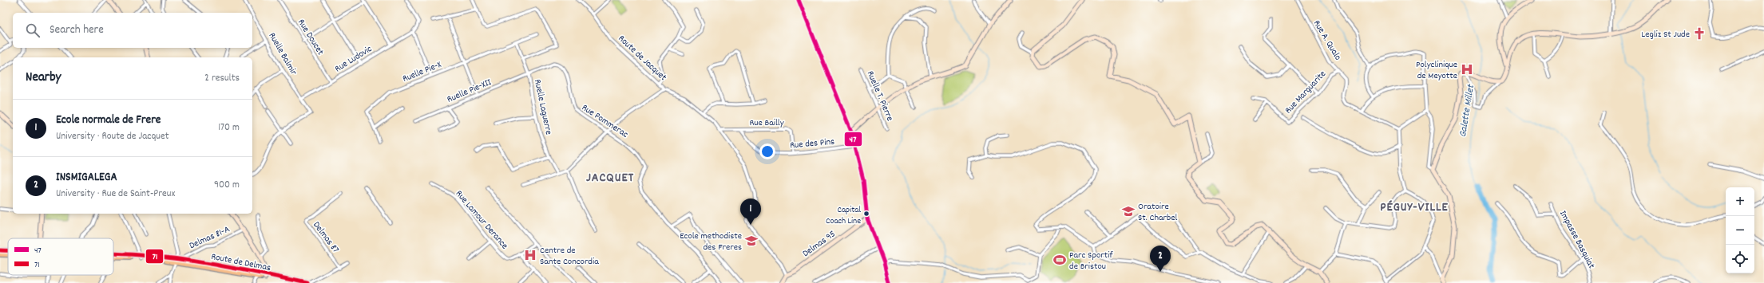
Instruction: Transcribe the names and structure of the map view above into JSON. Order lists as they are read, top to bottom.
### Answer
{
  "streets": {
    "main road": ["Route de Delmas"],
    "street": [
      "Rue Doucet",
      "Rue A. Qualo",
      "Ruelle Balmir",
      "Route de Jacquet",
      "Rue Ludovic",
      "Ruelle Pie-X",
      "Ruelle Pie-XII",
      "Rue Marguarite",
      "Ruelle T. Pierre",
      "Ruelle Laguerre",
      "Rue Pommerac",
      "Rue Bailly",
      "Rue des Pins",
      "Rue Lamour Derance",
      "Delmas 81-A",
      "Delmas 87",
      "Impasse Basquiat",
      "Delmas 95"
    ]
  },
  "crossings": [
    ["Rue Doucet", "Rue Ludovic"],
    ["Rue A. Qualo", "Rue Marguarite"],
    ["Ruelle Balmir", "Rue Ludovic"],
    ["Route de Jacquet", "Rue Bailly"],
    ["Route de Jacquet", "Delmas 95"],
    ["Ruelle Pie-X", "Ruelle Laguerre"],
    ["Ruelle Pie-XII", "Ruelle Laguerre"],
    ["Ruelle Pie-XII", "Rue Pommerac"],
    ["Ruelle Laguerre", "Rue Pommerac"],
    ["Rue Bailly", "Rue des Pins"],
    ["Delmas 81-A", "Route de Delmas"]
  ],
  "districts": ["JACQUET", "PÉGUY-VILLE"],
  "water": ["Galette Millet"],
  "places": {
    "church": ["Legliz St Jude"],
    "hospital": ["Polyclinique de Meyotte", "Centre de Sante Concordia"],
    "school or university": ["Oratoire St. Charbel", "Ecole methodiste des Freres"],
    "other": ["Capital Coach Line"],
    "sports": ["Parc Sportif de Bristou"]
  },
  "lines": ["transit line 47", "transit line 71"],
  "legend": ["47", "71"],
  "page": {
    "search": "Search here",
    "heading": ["Nearby", "2 results"],
    "list": [
      {
        "mark": "1",
        "name": "Ecole normale de Frere",
        "note": "University · Route de Jacquet",
        "value": "170 m"
      },
      {
        "mark": "2",
        "name": "INSMIGALEGA",
        "note": "University · Rue de Saint-Preux",
        "value": "900 m"
      }
    ],
    "map_buttons": ["+", "−"],
    "pins": ["1", "2"]
  }
}
